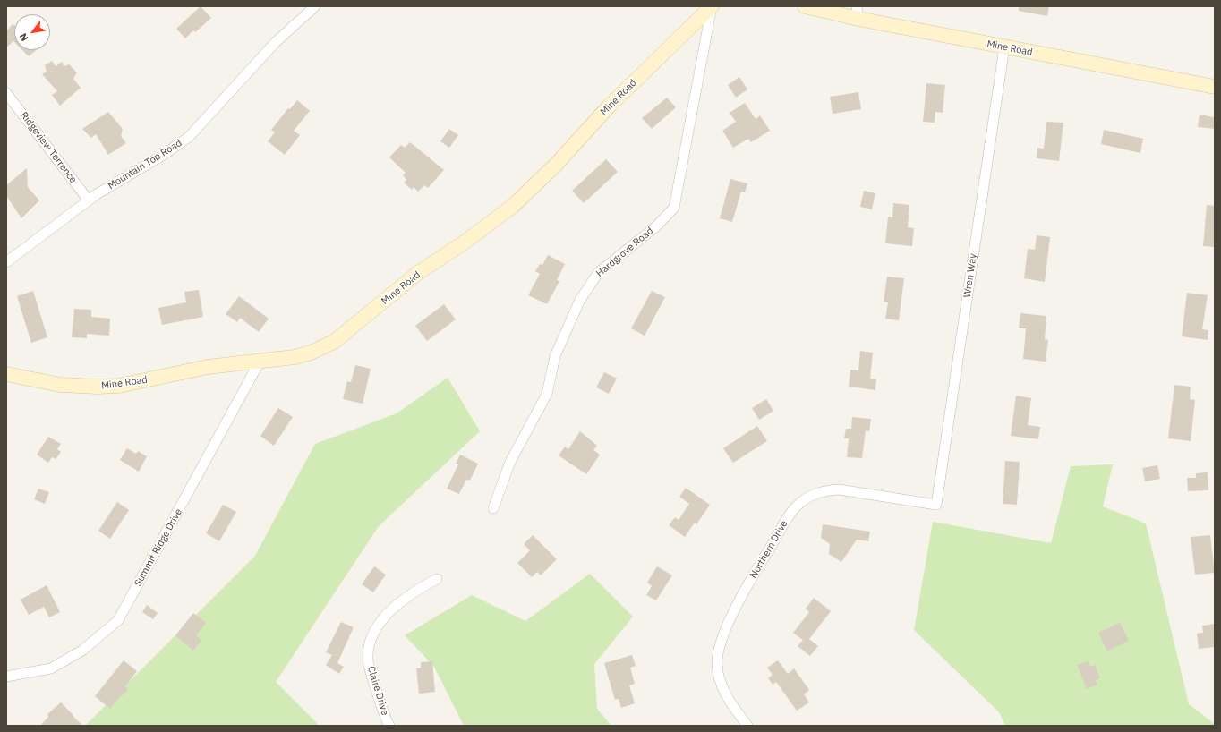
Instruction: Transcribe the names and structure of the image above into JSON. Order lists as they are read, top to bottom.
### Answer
{
  "streets": {
    "street": [
      "Mine Road",
      "Ridgeview Terrence",
      "Mountain Top Road",
      "Hardgrove Road",
      "Wren Way",
      "Summit Ridge Drive",
      "Northern Drive",
      "Claire Drive"
    ]
  },
  "crossings": [
    ["Mine Road", "Hardgrove Road"],
    ["Mine Road", "Wren Way"],
    ["Mine Road", "Summit Ridge Drive"],
    ["Ridgeview Terrence", "Mountain Top Road"],
    ["Wren Way", "Northern Drive"]
  ],
  "north": "bottom left"
}
